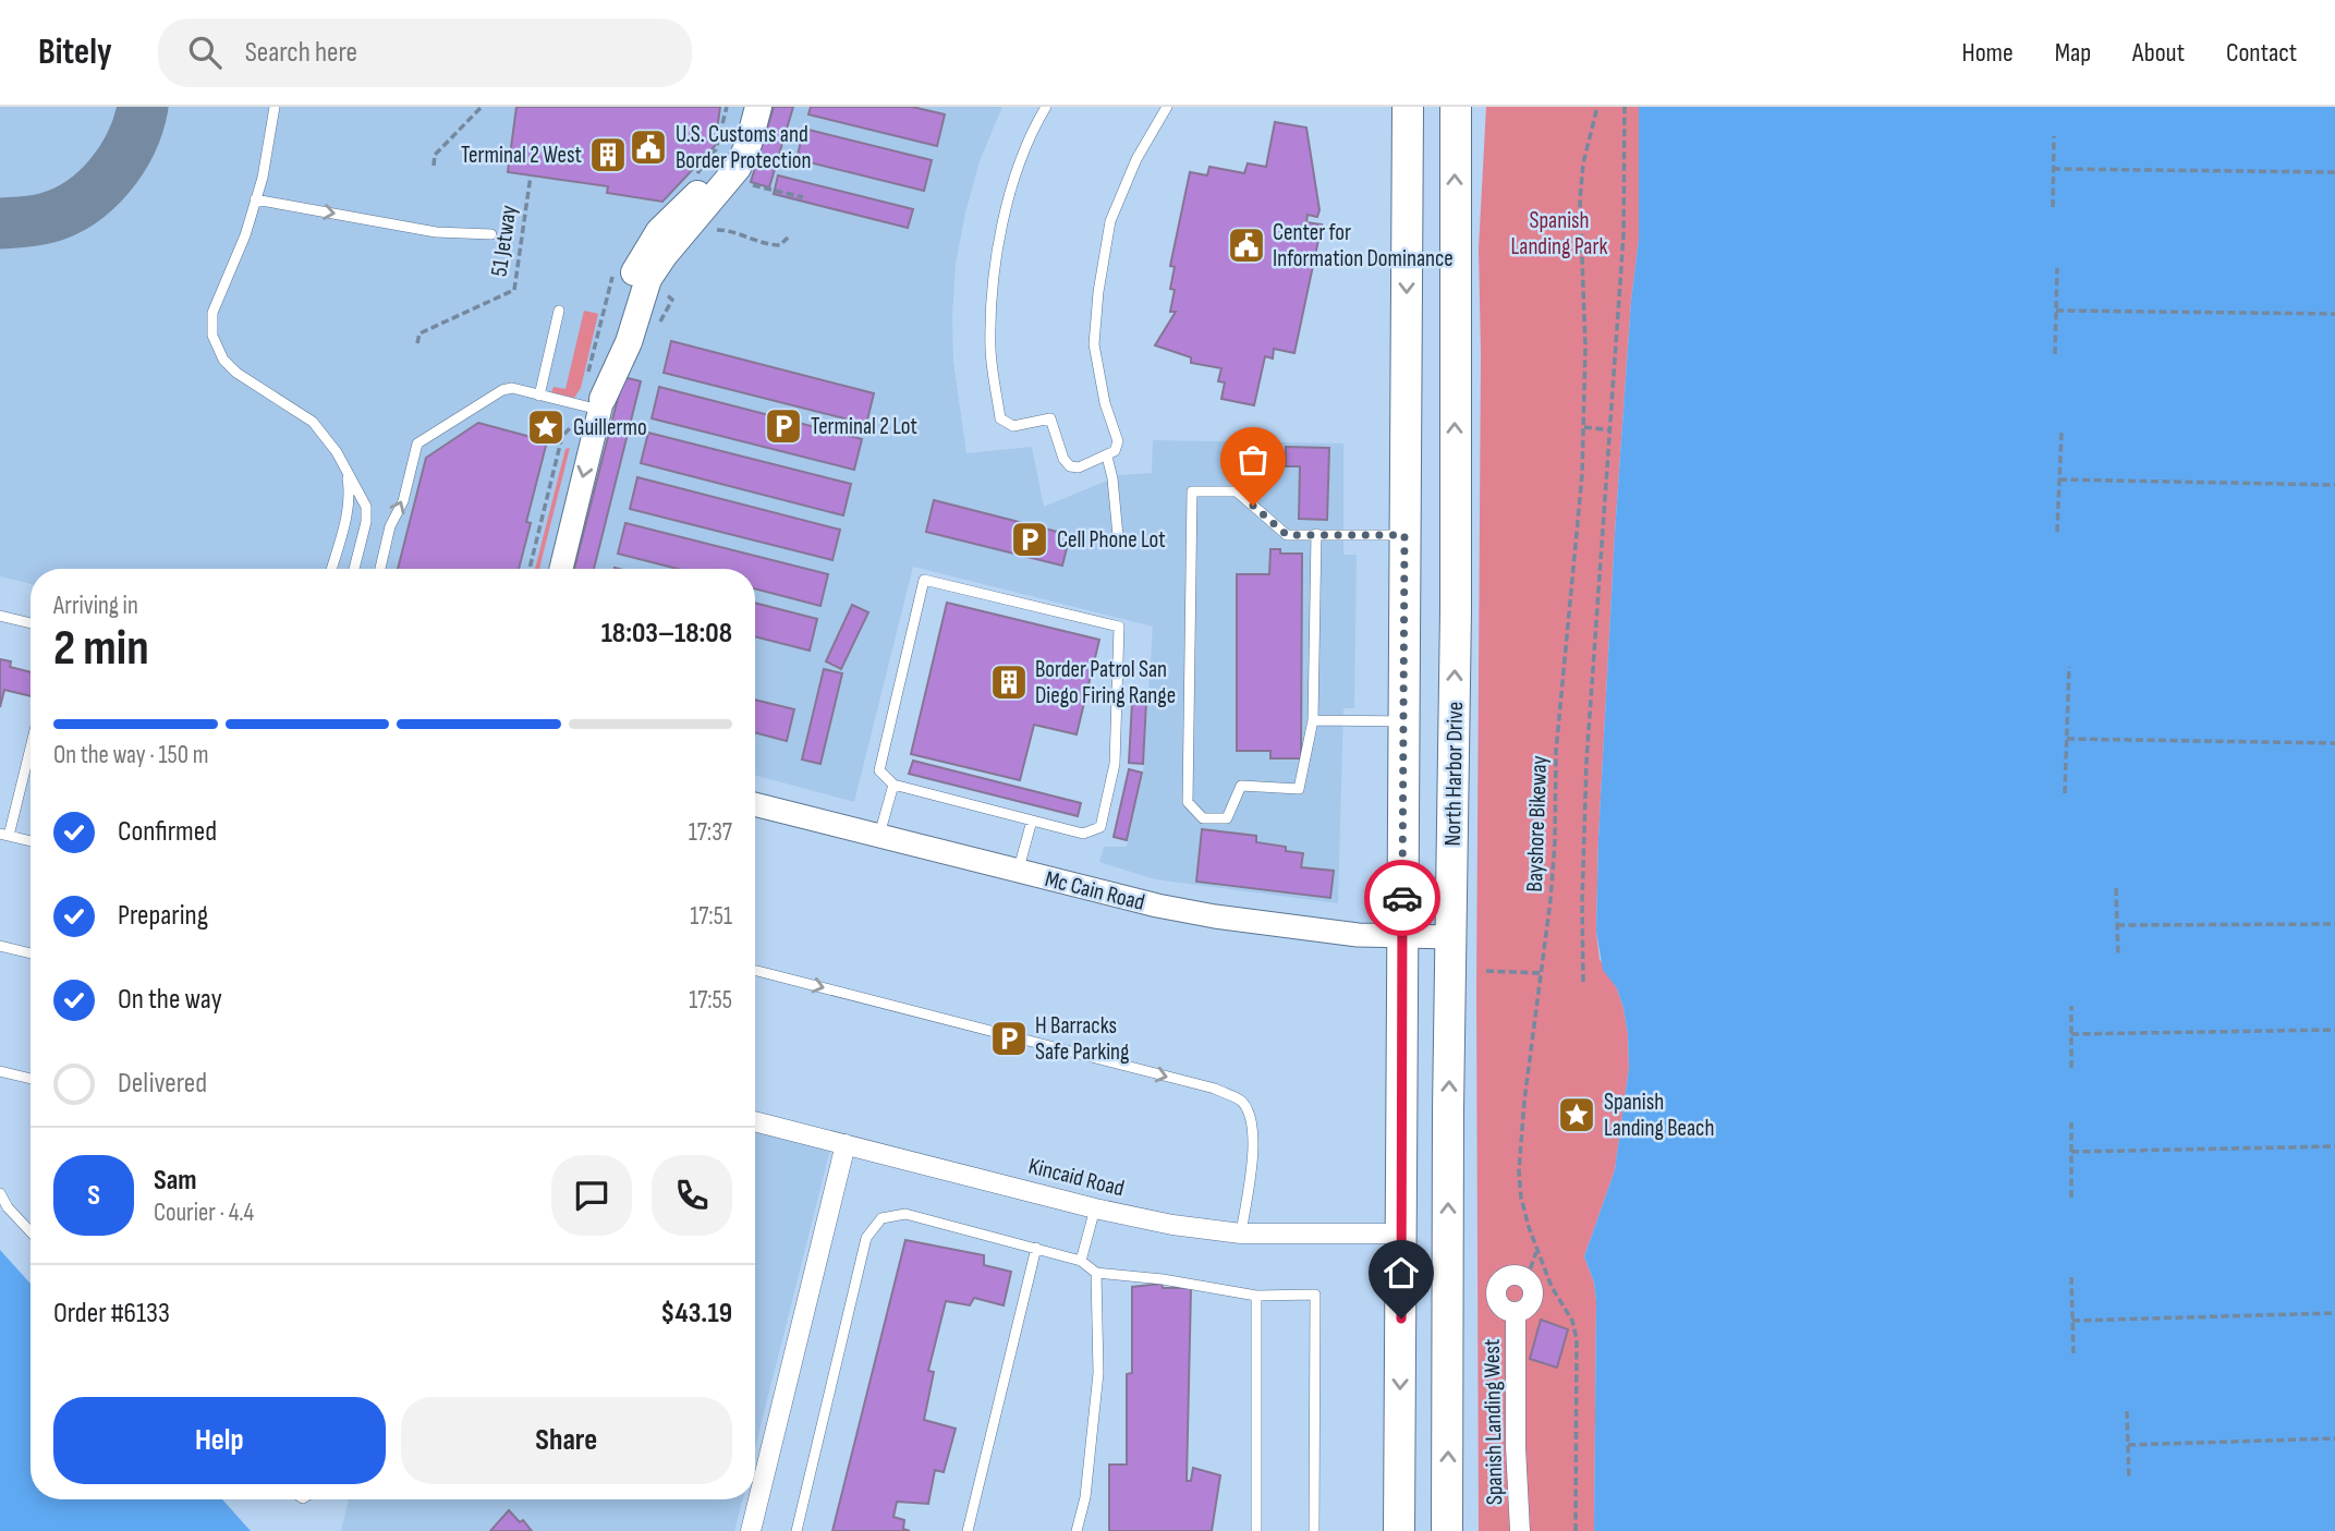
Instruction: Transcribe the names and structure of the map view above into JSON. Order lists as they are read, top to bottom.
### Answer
{
  "streets": {
    "main road": ["North Harbor Drive"],
    "street": ["Mc Cain Road", "Kincaid Road", "Spanish Landing West"],
    "path": ["51 Jetway", "Bayshore Bikeway"]
  },
  "crossings": [
    ["North Harbor Drive", "Mc Cain Road"]
  ],
  "parks": ["Spanish Landing Park"],
  "places": {
    "public building": ["U.S. Customs and Border Protection", "Center for Information Dominance"],
    "building": ["Terminal 2 West", "Border Patrol San Diego Firing Range"],
    "parking": ["Terminal 2 Lot", "Cell Phone Lot", "H Barracks Safe Parking"],
    "place": ["Guillermo", "Spanish Landing Beach"]
  },
  "page": {
    "header": "Bitely",
    "search": "Search here",
    "nav": [
      "Home",
      "Map",
      "About",
      "Contact"
    ],
    "heading": ["2 min", "Arriving in", "18:03–18:08"],
    "panel": [
      "Sam",
      "Courier · 4.4",
      "Order #6133",
      "$43.19"
    ],
    "bar": "On the way · 150 m",
    "list": [
      ["Confirmed", "17:37"],
      ["Preparing", "17:51"],
      ["On the way", "17:55"],
      "Delivered"
    ],
    "round": "S",
    "buttons": ["Help", "Share"]
  }
}
